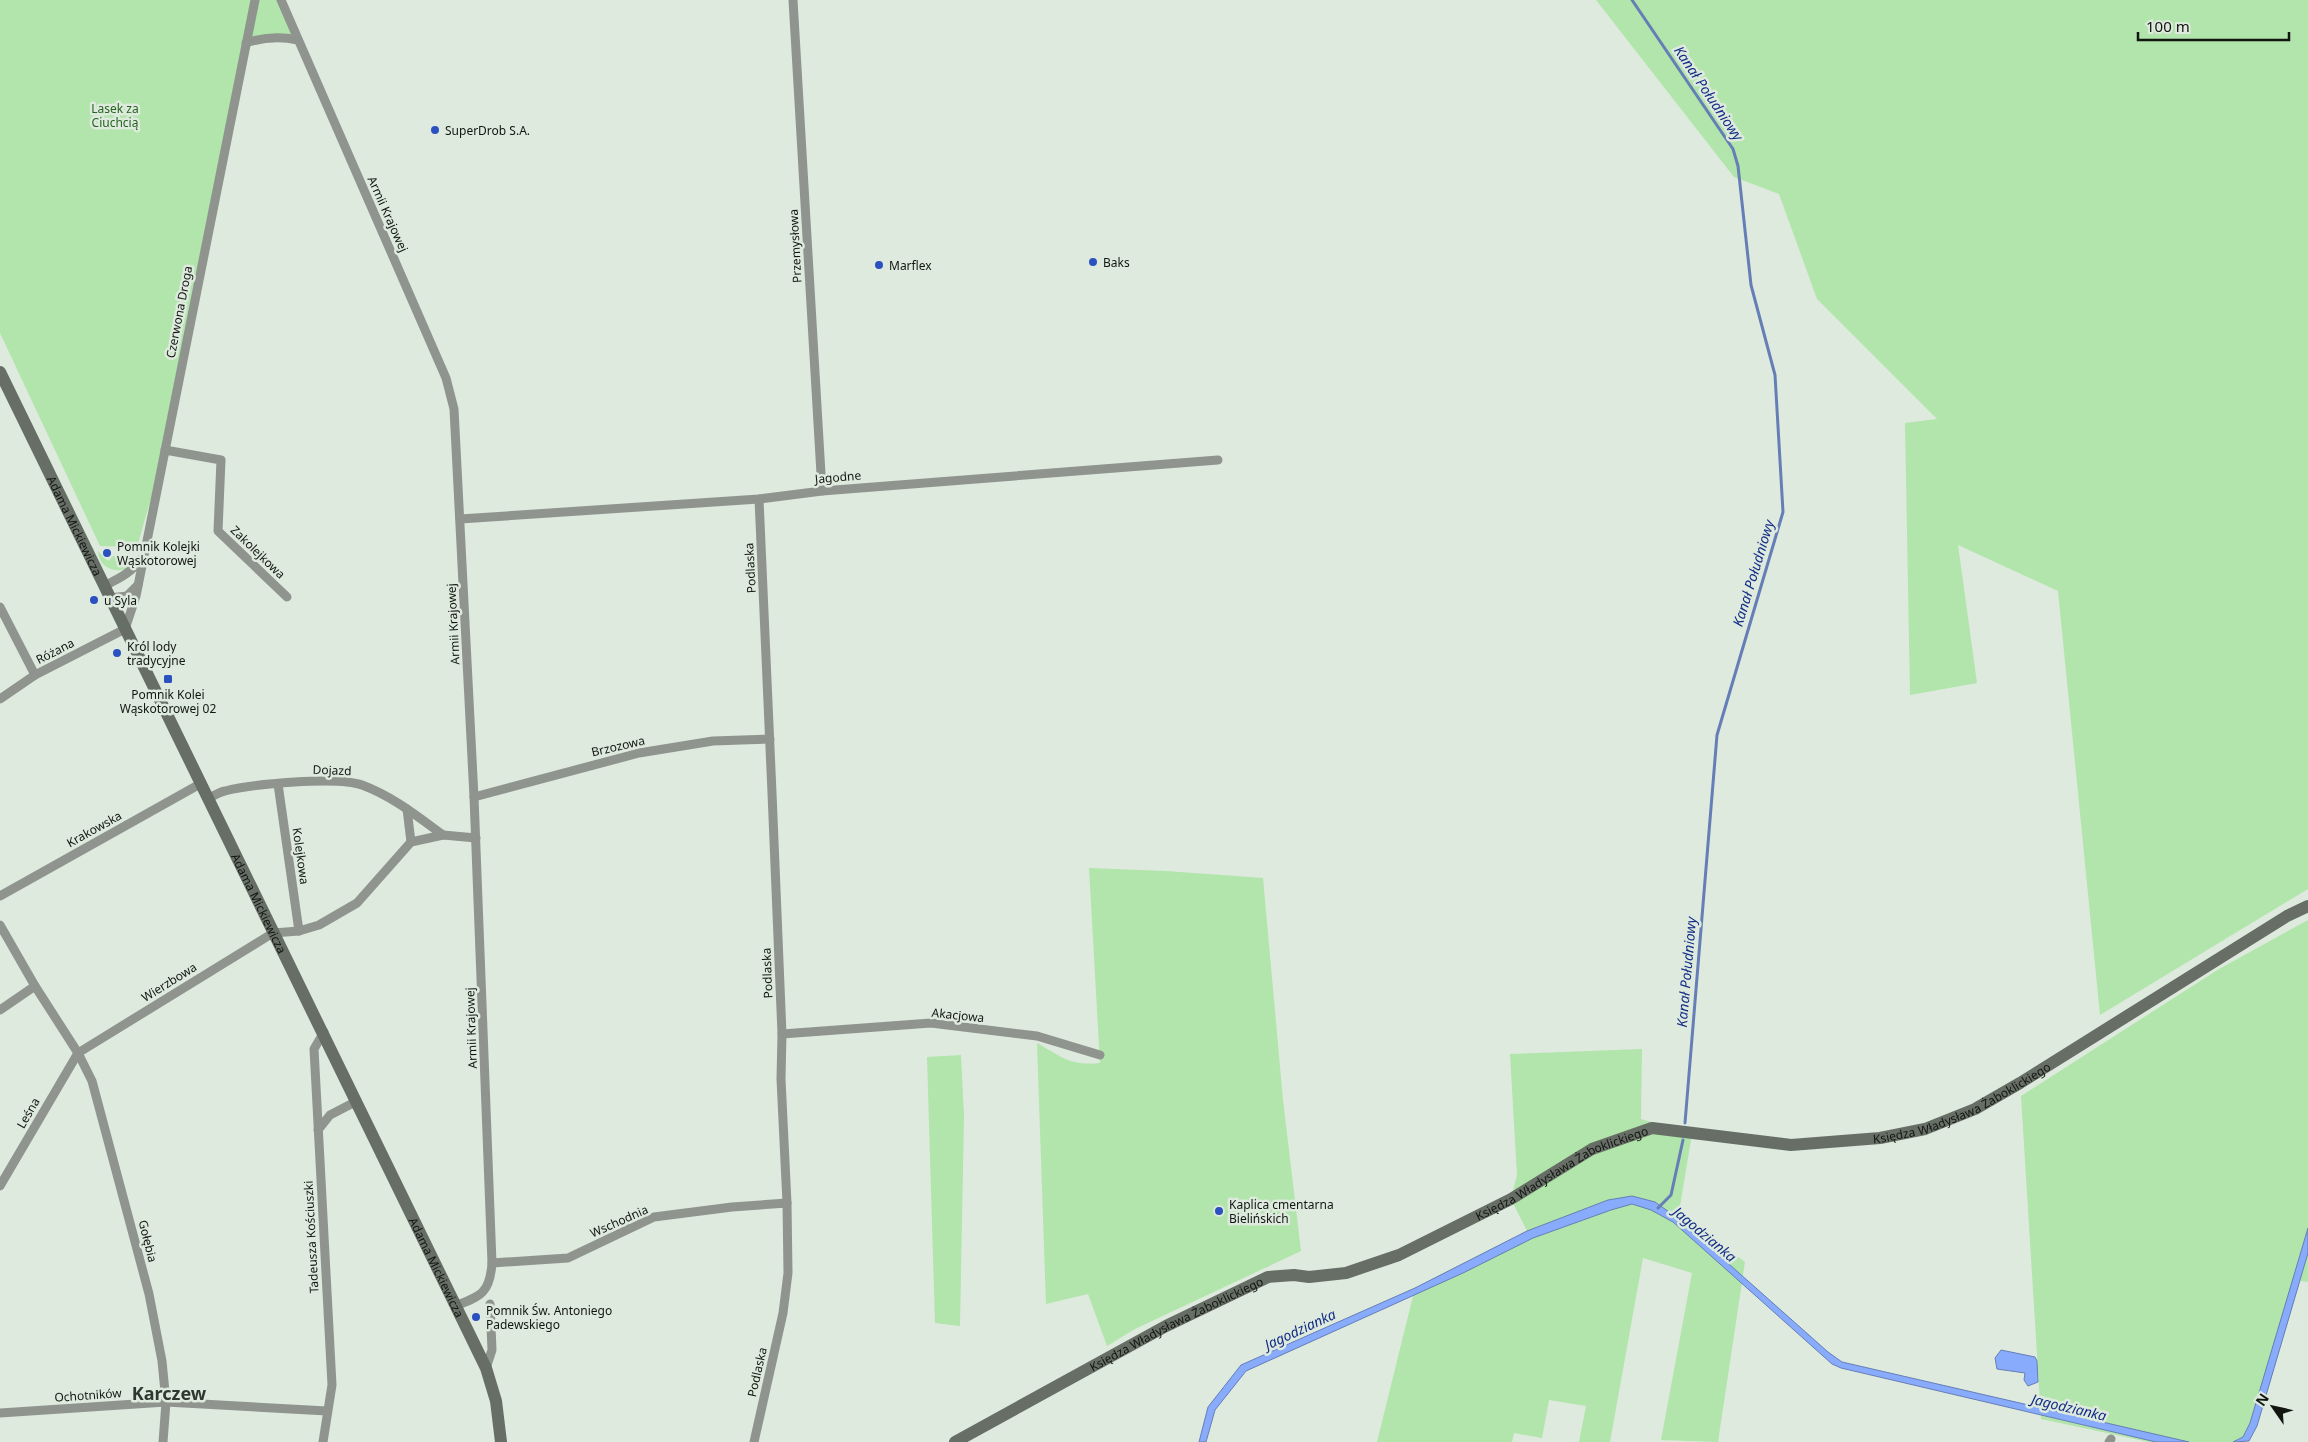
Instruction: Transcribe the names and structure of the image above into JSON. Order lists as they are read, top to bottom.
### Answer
{
  "streets": {
    "street": [
      "Armii Krajowej",
      "Przemysłowa",
      "Czerwona Droga",
      "Jagodne",
      "Adama Mickiewicza",
      "Zakolejkowa",
      "Podlaska",
      "Różana",
      "Brzozowa",
      "Dojazd",
      "Krakowska",
      "Kolejkowa",
      "Wierzbowa",
      "Akacjowa",
      "Księdza Władysława Żaboklickiego",
      "Leśna",
      "Wschodnia",
      "Tadeusza Kościuszki",
      "Gołębia",
      "Ochotników"
    ]
  },
  "crossings": [
    ["Armii Krajowej", "Jagodne"],
    ["Armii Krajowej", "Adama Mickiewicza"],
    ["Armii Krajowej", "Brzozowa"],
    ["Armii Krajowej", "Wschodnia"],
    ["Przemysłowa", "Jagodne"],
    ["Czerwona Droga", "Adama Mickiewicza"],
    ["Czerwona Droga", "Zakolejkowa"],
    ["Czerwona Droga", "Różana"],
    ["Jagodne", "Podlaska"],
    ["Adama Mickiewicza", "Różana"],
    ["Adama Mickiewicza", "Dojazd"],
    ["Adama Mickiewicza", "Krakowska"],
    ["Adama Mickiewicza", "Wierzbowa"],
    ["Adama Mickiewicza", "Tadeusza Kościuszki"],
    ["Podlaska", "Brzozowa"],
    ["Podlaska", "Akacjowa"],
    ["Podlaska", "Wschodnia"],
    ["Dojazd", "Kolejkowa"],
    ["Wierzbowa", "Leśna"],
    ["Wierzbowa", "Gołębia"],
    ["Leśna", "Gołębia"],
    ["Tadeusza Kościuszki", "Ochotników"],
    ["Gołębia", "Ochotników"]
  ],
  "districts": ["Karczew"],
  "water": ["Kanał Południowy", "Jagodzianka"],
  "parks": ["Lasek za Ciuchcią"],
  "places": {
    "other": [
      "SuperDrob S.A.",
      "Baks",
      "Marflex",
      "Pomnik Kolejki Wąskotorowej",
      "u Syla",
      "Król lody tradycyjne",
      "Kaplica cmentarna Bielińskich",
      "Pomnik Św. Antoniego Padewskiego"
    ],
    "transit": ["Pomnik Kolei Wąskotorowej 02"]
  },
  "scale_bar": "100 m",
  "north": "top left"
}
